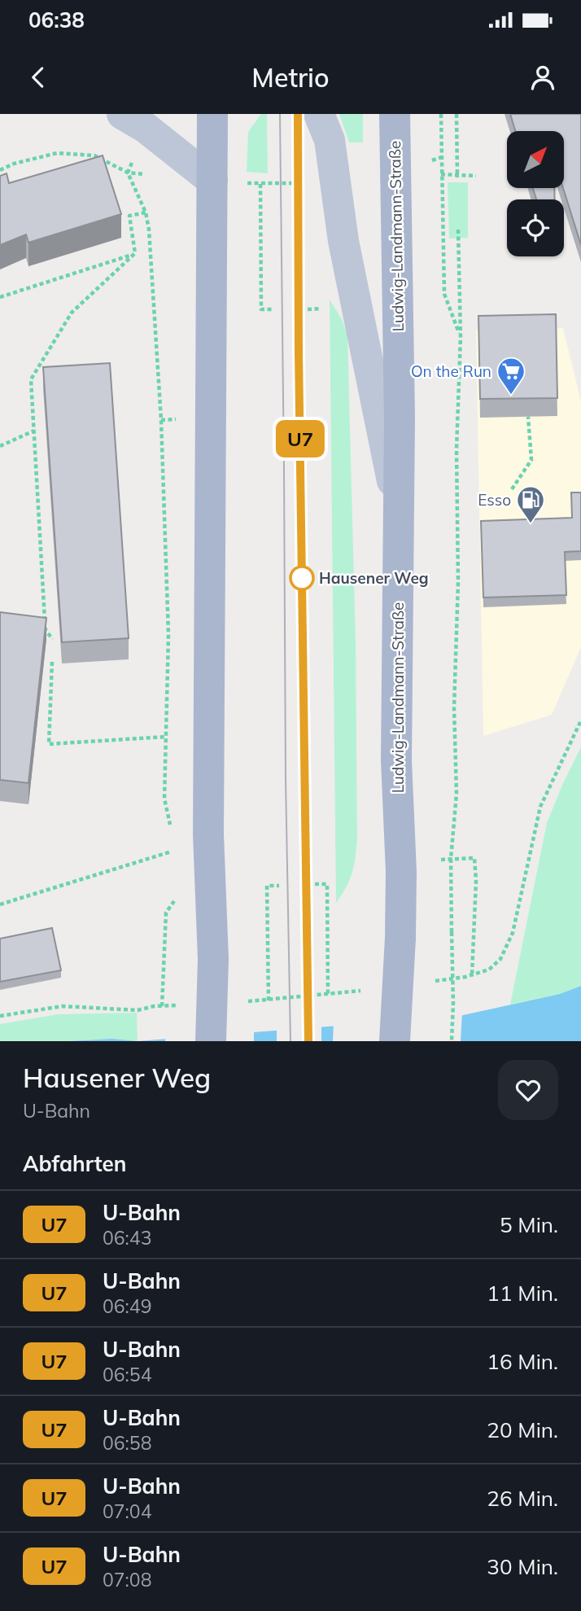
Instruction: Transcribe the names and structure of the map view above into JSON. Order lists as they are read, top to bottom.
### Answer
{
  "streets": {
    "main road": ["Ludwig-Landmann-Straße"]
  },
  "places": {
    "supermarket": ["On the Run"],
    "fuel station": ["Esso"],
    "other": ["Hausener Weg"]
  },
  "lines": ["metro line U7"],
  "north": "top right",
  "page": {
    "status": "06:38",
    "header": "Metrio",
    "on_map": "U7",
    "heading": [
      ["Hausener Weg", "U-Bahn"],
      "Abfahrten"
    ],
    "list": [
      {
        "mark": "U7",
        "name": "U-Bahn",
        "note": "06:43",
        "value": "5 Min."
      },
      {
        "mark": "U7",
        "name": "U-Bahn",
        "note": "06:49",
        "value": "11 Min."
      },
      {
        "mark": "U7",
        "name": "U-Bahn",
        "note": "06:54",
        "value": "16 Min."
      },
      {
        "mark": "U7",
        "name": "U-Bahn",
        "note": "06:58",
        "value": "20 Min."
      },
      {
        "mark": "U7",
        "name": "U-Bahn",
        "note": "07:04",
        "value": "26 Min."
      },
      {
        "mark": "U7",
        "name": "U-Bahn",
        "note": "07:08",
        "value": "30 Min."
      }
    ]
  }
}
